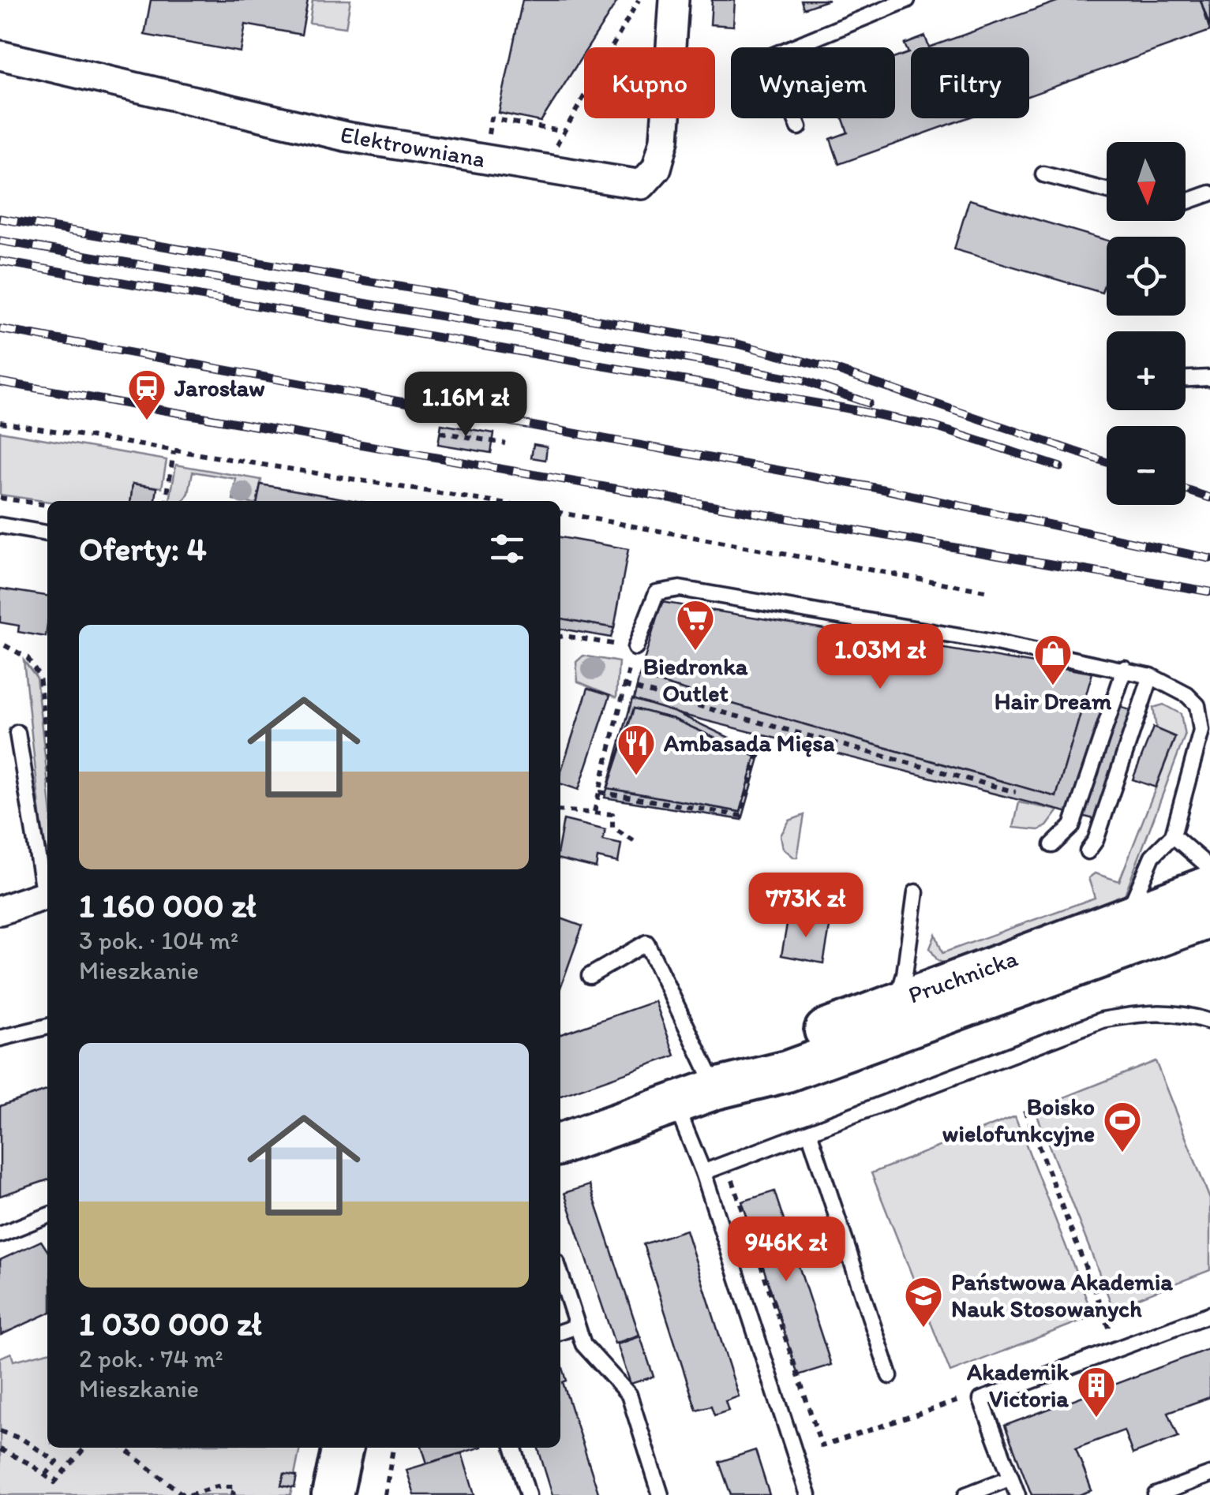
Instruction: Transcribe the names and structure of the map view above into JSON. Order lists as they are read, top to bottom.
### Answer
{
  "streets": {
    "main road": ["Pruchnicka"],
    "street": ["Elektrowniana"]
  },
  "places": {
    "station": ["Jarosław"],
    "supermarket": ["Biedronka Outlet"],
    "shop": ["Hair Dream"],
    "restaurant": ["Ambasada Mięsa"],
    "sports": ["Boisko wielofunkcyjne"],
    "school or university": ["Państwowa Akademia Nauk Stosowanych"],
    "building": ["Akademik Victoria"]
  },
  "north": "bottom",
  "page": {
    "chip": ["Kupno", "Wynajem", "Filtry"],
    "map_buttons": ["+", "−"],
    "price": [
      "1.16M zł",
      "1.03M zł",
      "773K zł",
      "946K zł"
    ],
    "heading": "Oferty: 4",
    "list": [
      {
        "name": "1 160 000 zł",
        "note": "3 pok. · 104 m² · Mieszkanie"
      },
      {
        "name": "1 030 000 zł",
        "note": "2 pok. · 74 m² · Mieszkanie"
      }
    ]
  }
}
